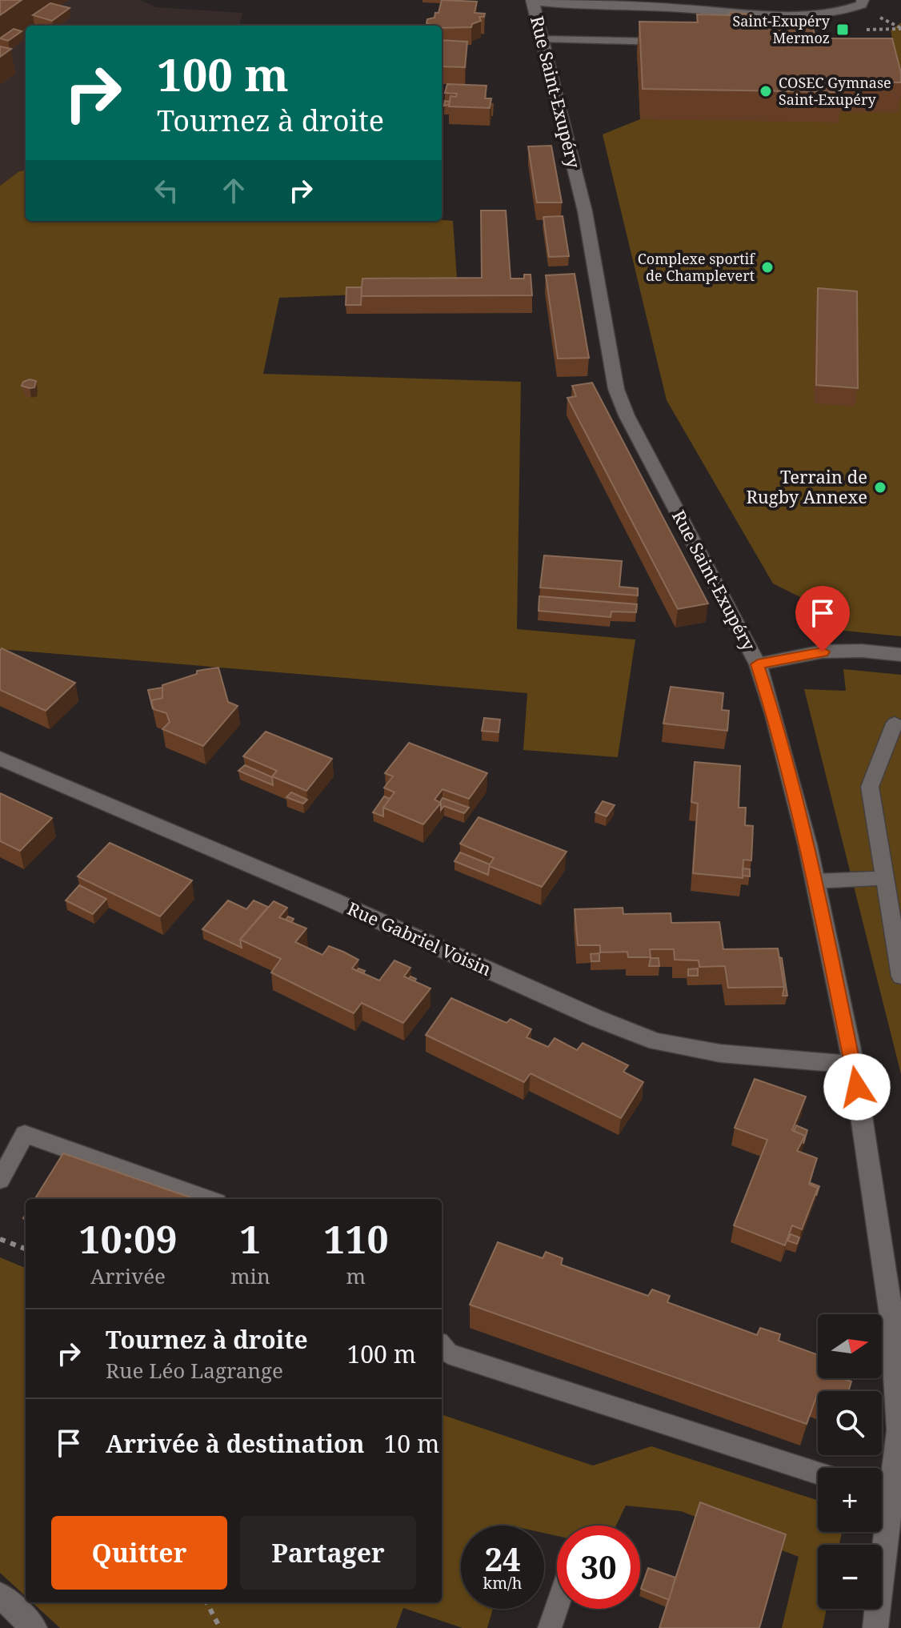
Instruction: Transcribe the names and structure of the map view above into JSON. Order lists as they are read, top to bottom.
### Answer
{
  "streets": {
    "street": ["Rue Saint-Exupéry", "Rue Gabriel Voisin"]
  },
  "crossings": [
    ["Rue Saint-Exupéry", "Rue Gabriel Voisin"]
  ],
  "places": {
    "transit": ["Saint-Exupéry Mermoz"],
    "other": ["COSEC Gymnase Saint-Exupéry", "Complexe sportif de Champlevert", "Terrain de Rugby Annexe"]
  },
  "north": "right",
  "page": {
    "turn": ["100 m", "Tournez à droite"],
    "eta": [
      "10:09",
      "Arrivée",
      "1",
      "min",
      "110",
      "m"
    ],
    "list": [
      {
        "name": "Tournez à droite",
        "note": "Rue Léo Lagrange",
        "value": "100 m"
      },
      {
        "name": "Arrivée à destination",
        "value": "10 m"
      }
    ],
    "map_buttons": ["+", "−"],
    "buttons": ["Quitter", "Partager"],
    "speed": "24 km/h",
    "limit": "30"
  }
}
